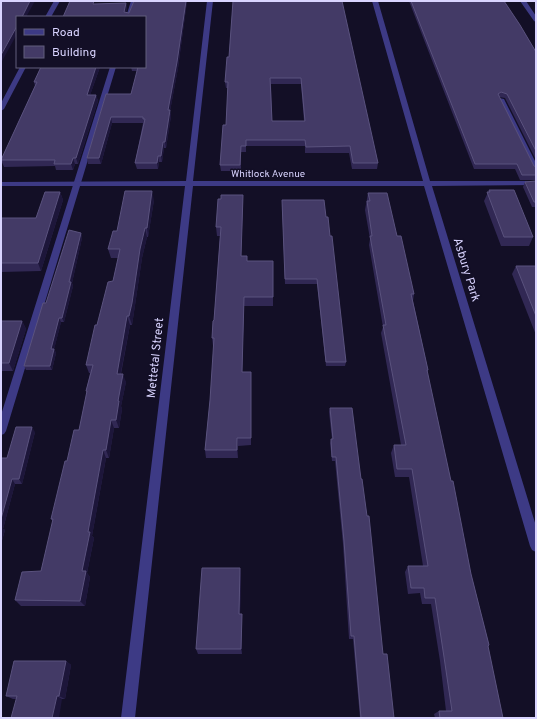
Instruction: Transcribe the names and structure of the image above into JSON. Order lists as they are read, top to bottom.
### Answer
{
  "streets": {
    "street": ["Whitlock Avenue", "Asbury Park", "Mettetal Street"]
  },
  "crossings": [
    ["Whitlock Avenue", "Asbury Park"],
    ["Whitlock Avenue", "Mettetal Street"]
  ],
  "legend": ["Road", "Building"]
}
